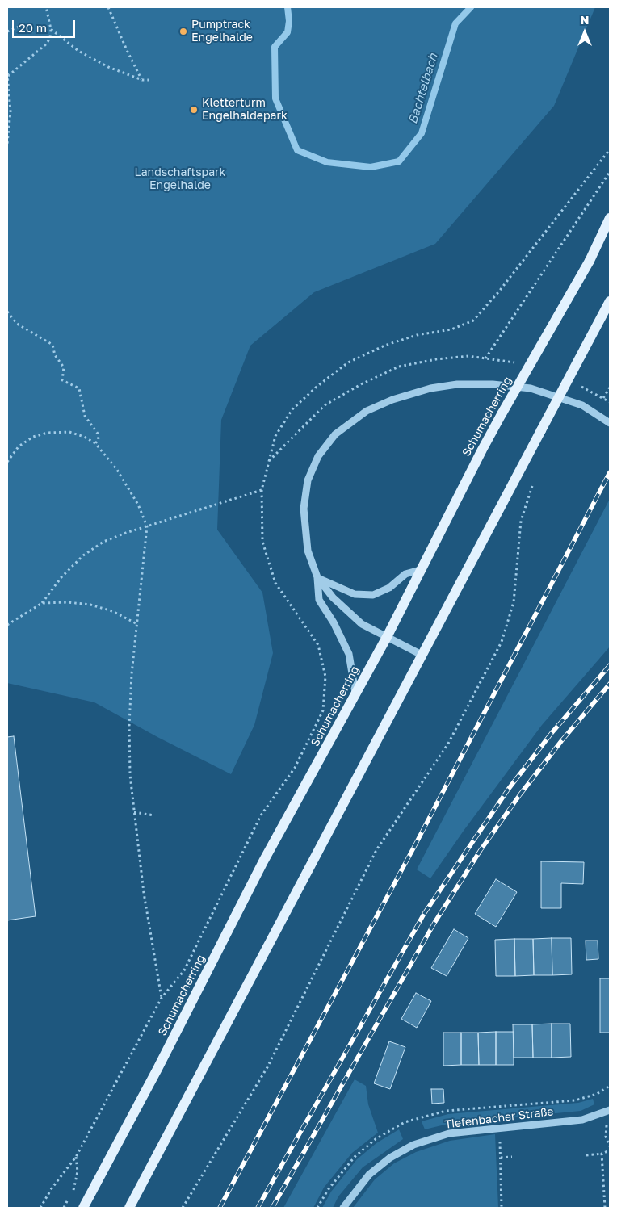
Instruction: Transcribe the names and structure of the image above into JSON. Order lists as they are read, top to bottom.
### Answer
{
  "streets": {
    "main road": ["Schumacherring"],
    "street": ["Tiefenbacher Straße"]
  },
  "water": ["Bachtelbach"],
  "parks": ["Landschaftspark Engelhalde"],
  "places": ["Pumptrack Engelhalde", "Kletterturm Engelhaldepark"],
  "scale_bar": "20 m",
  "north": "top"
}
